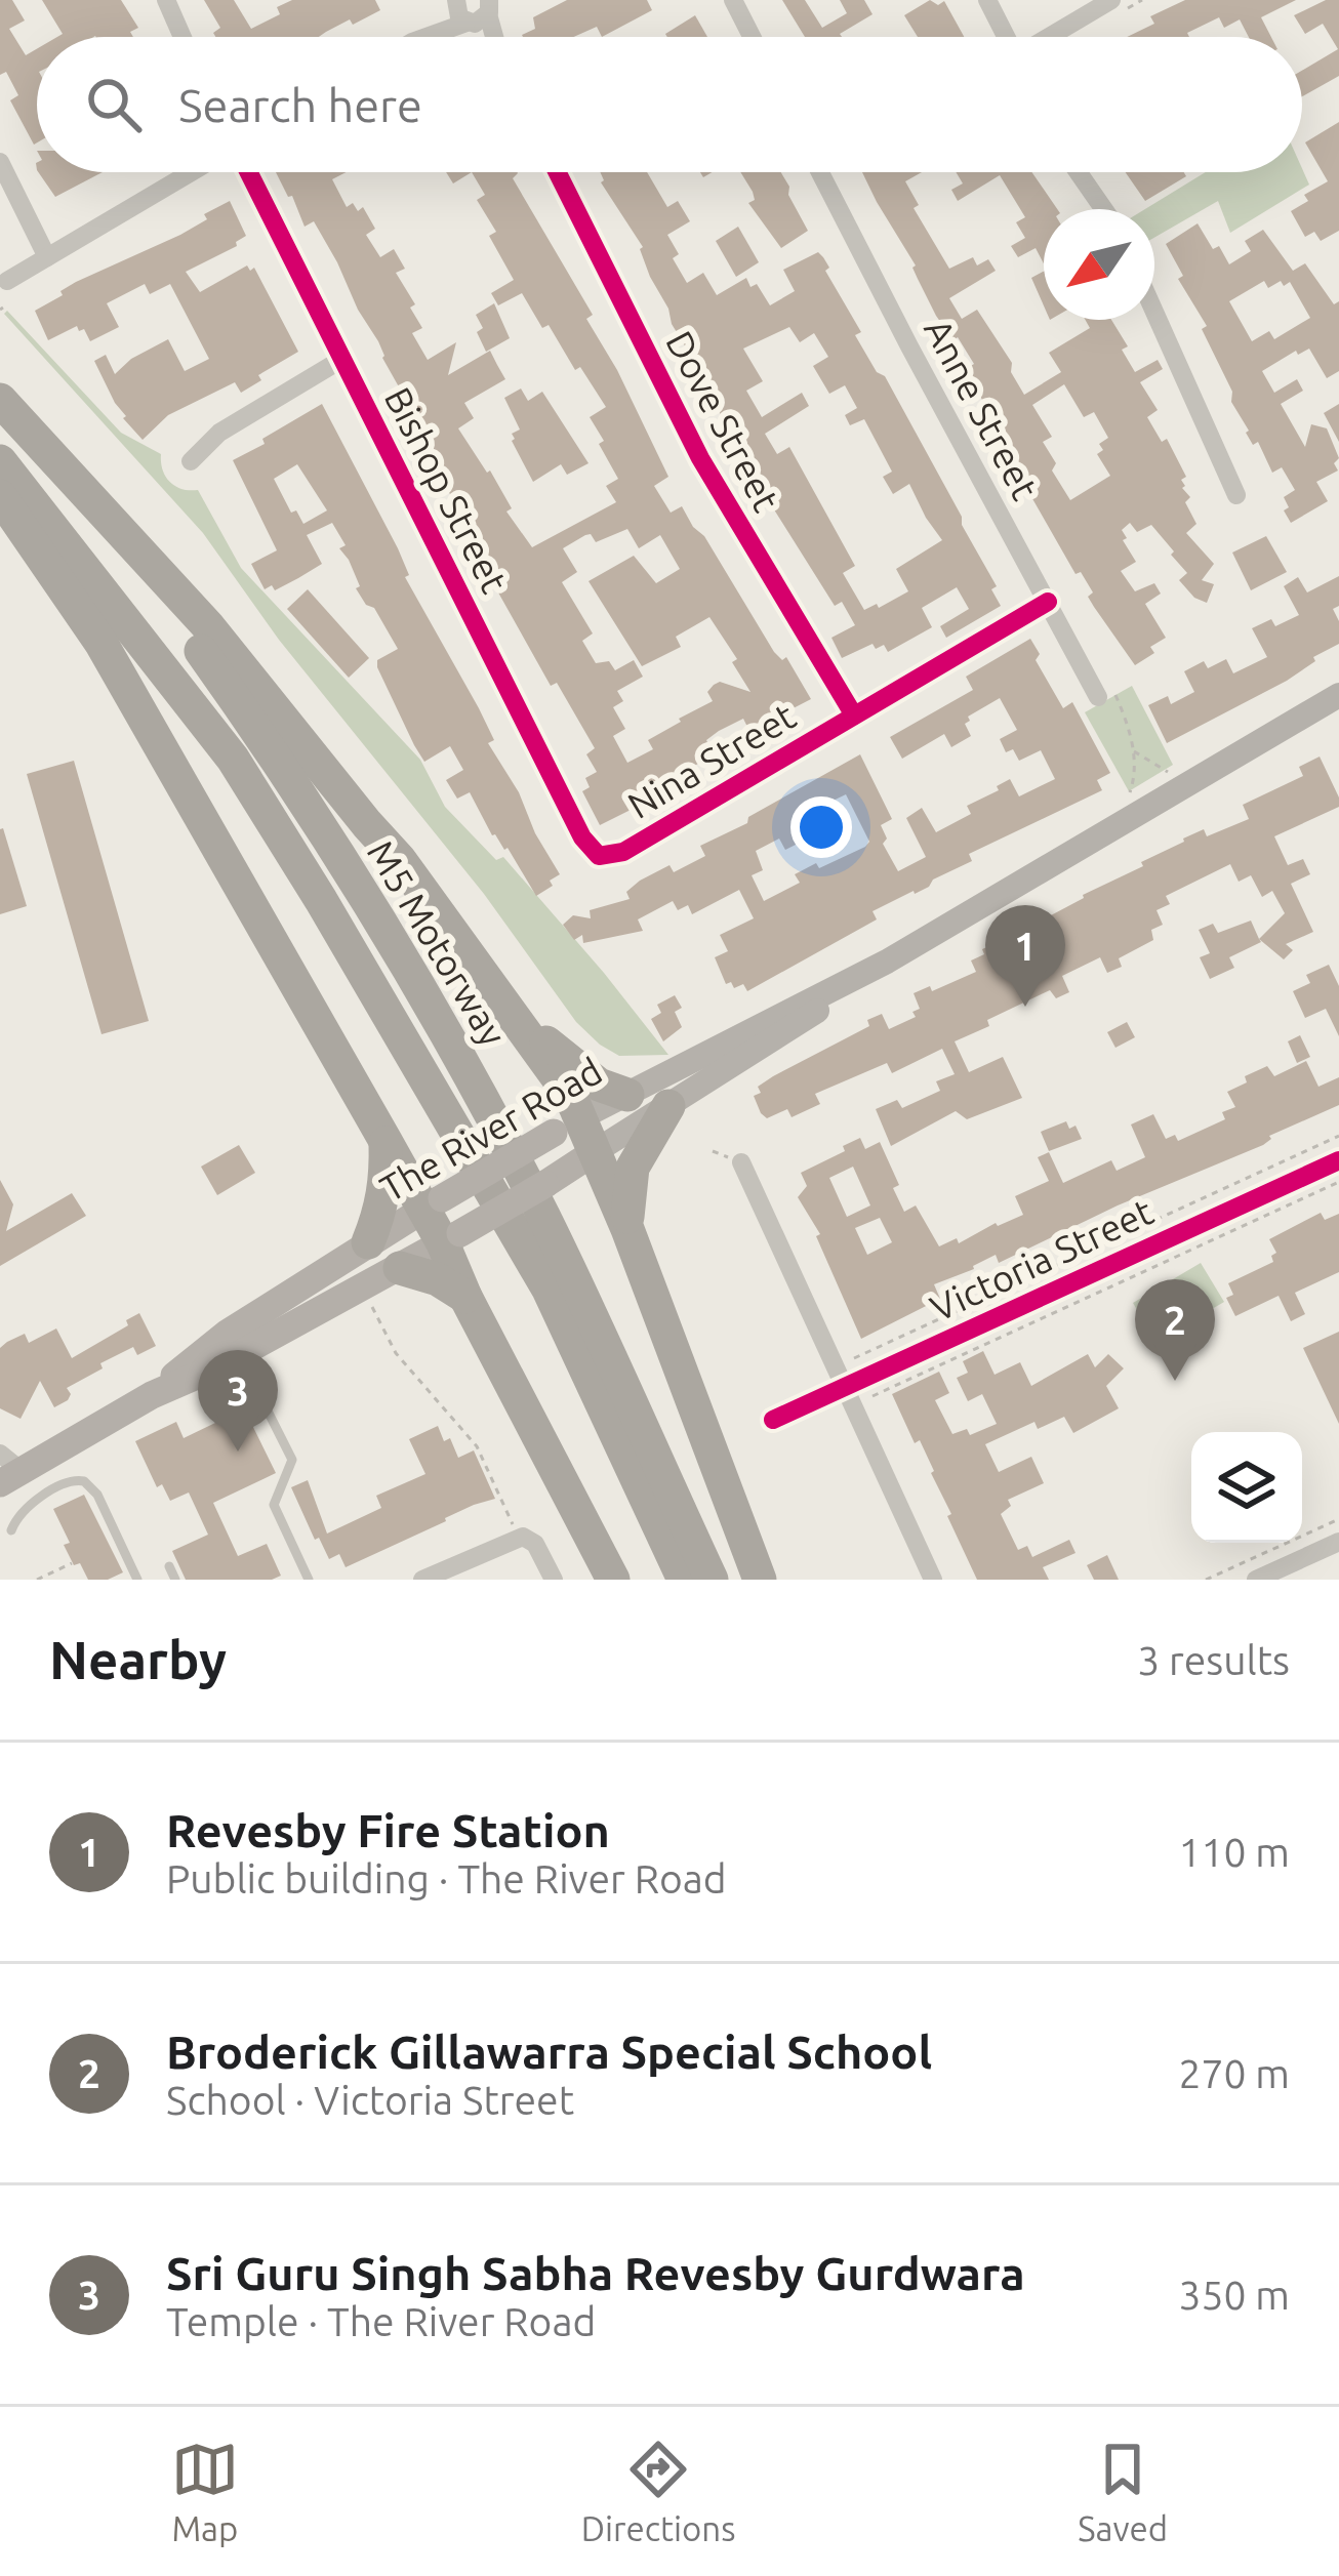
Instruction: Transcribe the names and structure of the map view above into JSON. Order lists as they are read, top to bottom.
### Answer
{
  "streets": {
    "highway": ["M5 Motorway"],
    "main road": ["The River Road"],
    "street": [
      "Anne Street",
      "Dove Street",
      "Bishop Street",
      "Nina Street",
      "Victoria Street"
    ]
  },
  "crossings": [
    ["Anne Street", "Nina Street"],
    ["Dove Street", "Nina Street"],
    ["Bishop Street", "Nina Street"]
  ],
  "north": "bottom left",
  "page": {
    "search": "Search here",
    "pins": ["1", "2", "3"],
    "heading": ["Nearby", "3 results"],
    "list": [
      {
        "mark": "1",
        "name": "Revesby Fire Station",
        "note": "Public building · The River Road",
        "value": "110 m"
      },
      {
        "mark": "2",
        "name": "Broderick Gillawarra Special School",
        "note": "School · Victoria Street",
        "value": "270 m"
      },
      {
        "mark": "3",
        "name": "Sri Guru Singh Sabha Revesby Gurdwara",
        "note": "Temple · The River Road",
        "value": "350 m"
      }
    ],
    "nav": ["Map", "Directions", "Saved"]
  }
}
